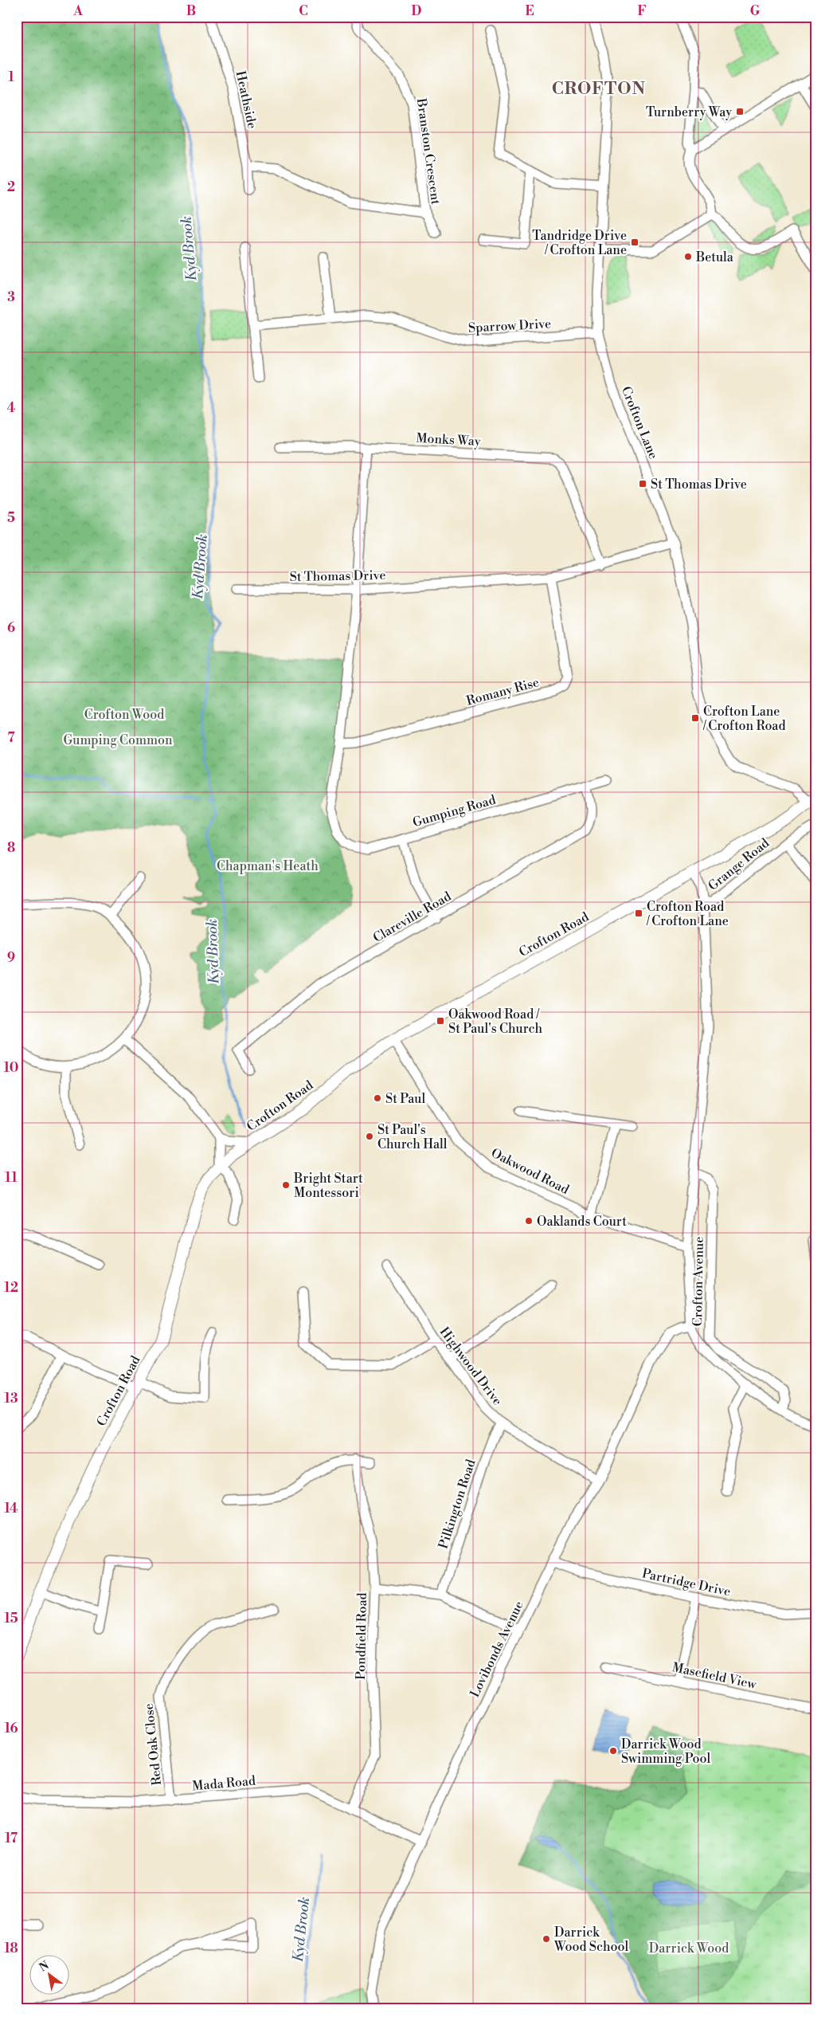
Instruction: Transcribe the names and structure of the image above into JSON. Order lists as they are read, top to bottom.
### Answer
{
  "streets": {
    "main road": ["Crofton Road"],
    "street": [
      "Heathside",
      "Branston Crescent",
      "Sparrow Drive",
      "Crofton Lane",
      "Monks Way",
      "St Thomas Drive",
      "Romany Rise",
      "Gumping Road",
      "Grange Road",
      "Clareville Road",
      "Oakwood Road",
      "Crofton Avenue",
      "Highwood Drive",
      "Pilkington Road",
      "Partridge Drive",
      "Pondfield Road",
      "Lovibonds Avenue",
      "Masefield View",
      "Red Oak Close",
      "Mada Road"
    ]
  },
  "crossings": [
    ["Sparrow Drive", "Crofton Lane"],
    ["Crofton Lane", "St Thomas Drive"],
    ["Crofton Lane", "Crofton Road"],
    ["Monks Way", "St Thomas Drive"],
    ["St Thomas Drive", "Romany Rise"],
    ["Romany Rise", "Gumping Road"],
    ["Gumping Road", "Clareville Road"],
    ["Grange Road", "Crofton Avenue"],
    ["Crofton Road", "Oakwood Road"],
    ["Crofton Road", "Crofton Avenue"],
    ["Oakwood Road", "Crofton Avenue"],
    ["Crofton Avenue", "Lovibonds Avenue"],
    ["Highwood Drive", "Pilkington Road"],
    ["Highwood Drive", "Lovibonds Avenue"],
    ["Partridge Drive", "Lovibonds Avenue"],
    ["Pondfield Road", "Mada Road"],
    ["Lovibonds Avenue", "Mada Road"],
    ["Red Oak Close", "Mada Road"]
  ],
  "districts": ["CROFTON"],
  "water": ["Kyd Brook"],
  "parks": [
    "Crofton Wood",
    "Gumping Common",
    "Chapman's Heath",
    "Darrick Wood"
  ],
  "places": {
    "transit": [
      "Turnberry Way",
      "Tandridge Drive / Crofton Lane",
      "St Thomas Drive",
      "Crofton Lane / Crofton Road",
      "Crofton Road / Crofton Lane",
      "Oakwood Road / St Paul's Church"
    ],
    "other": [
      "Betula",
      "St Paul",
      "St Paul's Church Hall",
      "Bright Start Montessori",
      "Oaklands Court",
      "Darrick Wood Swimming Pool",
      "Darrick Wood School"
    ]
  },
  "north": "top left",
  "grid": {
    "columns": [
      "A",
      "B",
      "C",
      "D",
      "E",
      "F",
      "G"
    ],
    "rows": [
      "1",
      "2",
      "3",
      "4",
      "5",
      "6",
      "7",
      "8",
      "9",
      "10",
      "11",
      "12",
      "13",
      "14",
      "15",
      "16",
      "17",
      "18"
    ]
  }
}
